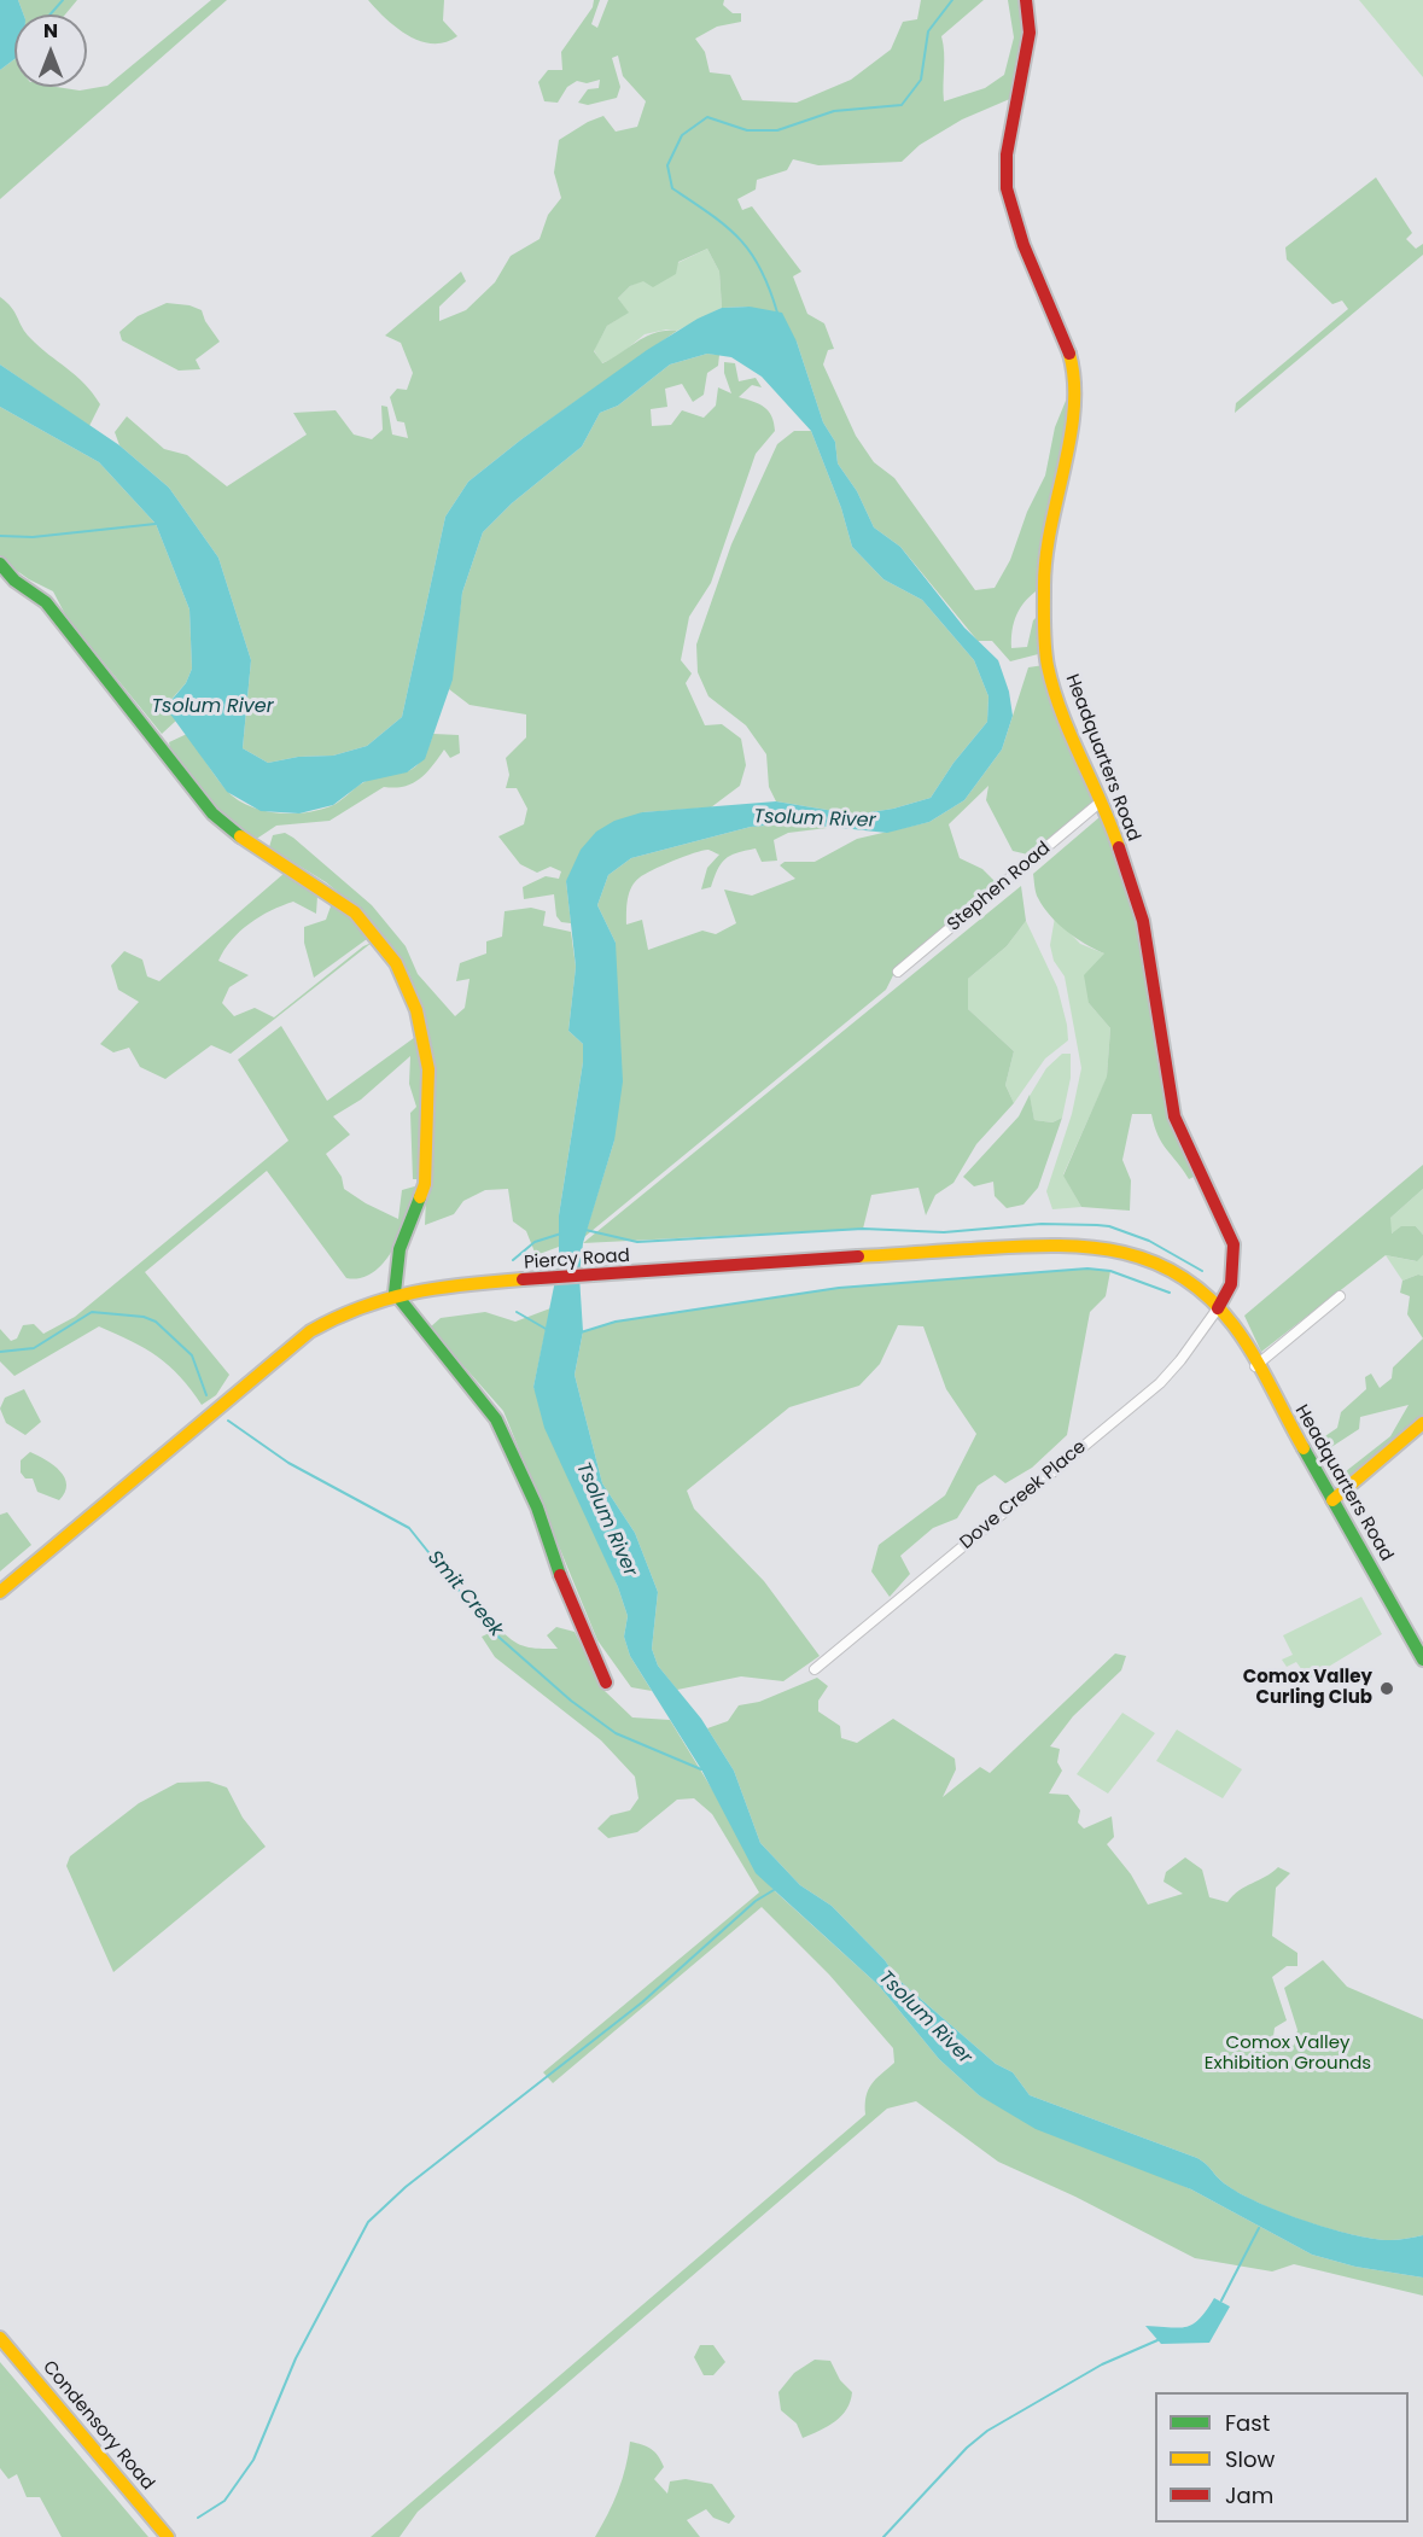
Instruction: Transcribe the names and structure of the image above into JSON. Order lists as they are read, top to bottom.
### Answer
{
  "streets": {
    "street": [
      "Headquarters Road",
      "Stephen Road",
      "Piercy Road",
      "Dove Creek Place",
      "Condensory Road"
    ]
  },
  "crossings": [
    ["Headquarters Road", "Stephen Road"],
    ["Headquarters Road", "Piercy Road"],
    ["Headquarters Road", "Dove Creek Place"],
    ["Piercy Road", "Dove Creek Place"]
  ],
  "water": ["Tsolum River", "Smit Creek"],
  "parks": ["Comox Valley Exhibition Grounds"],
  "places": ["Comox Valley Curling Club"],
  "legend": ["Fast", "Slow", "Jam"],
  "north": "top"
}
